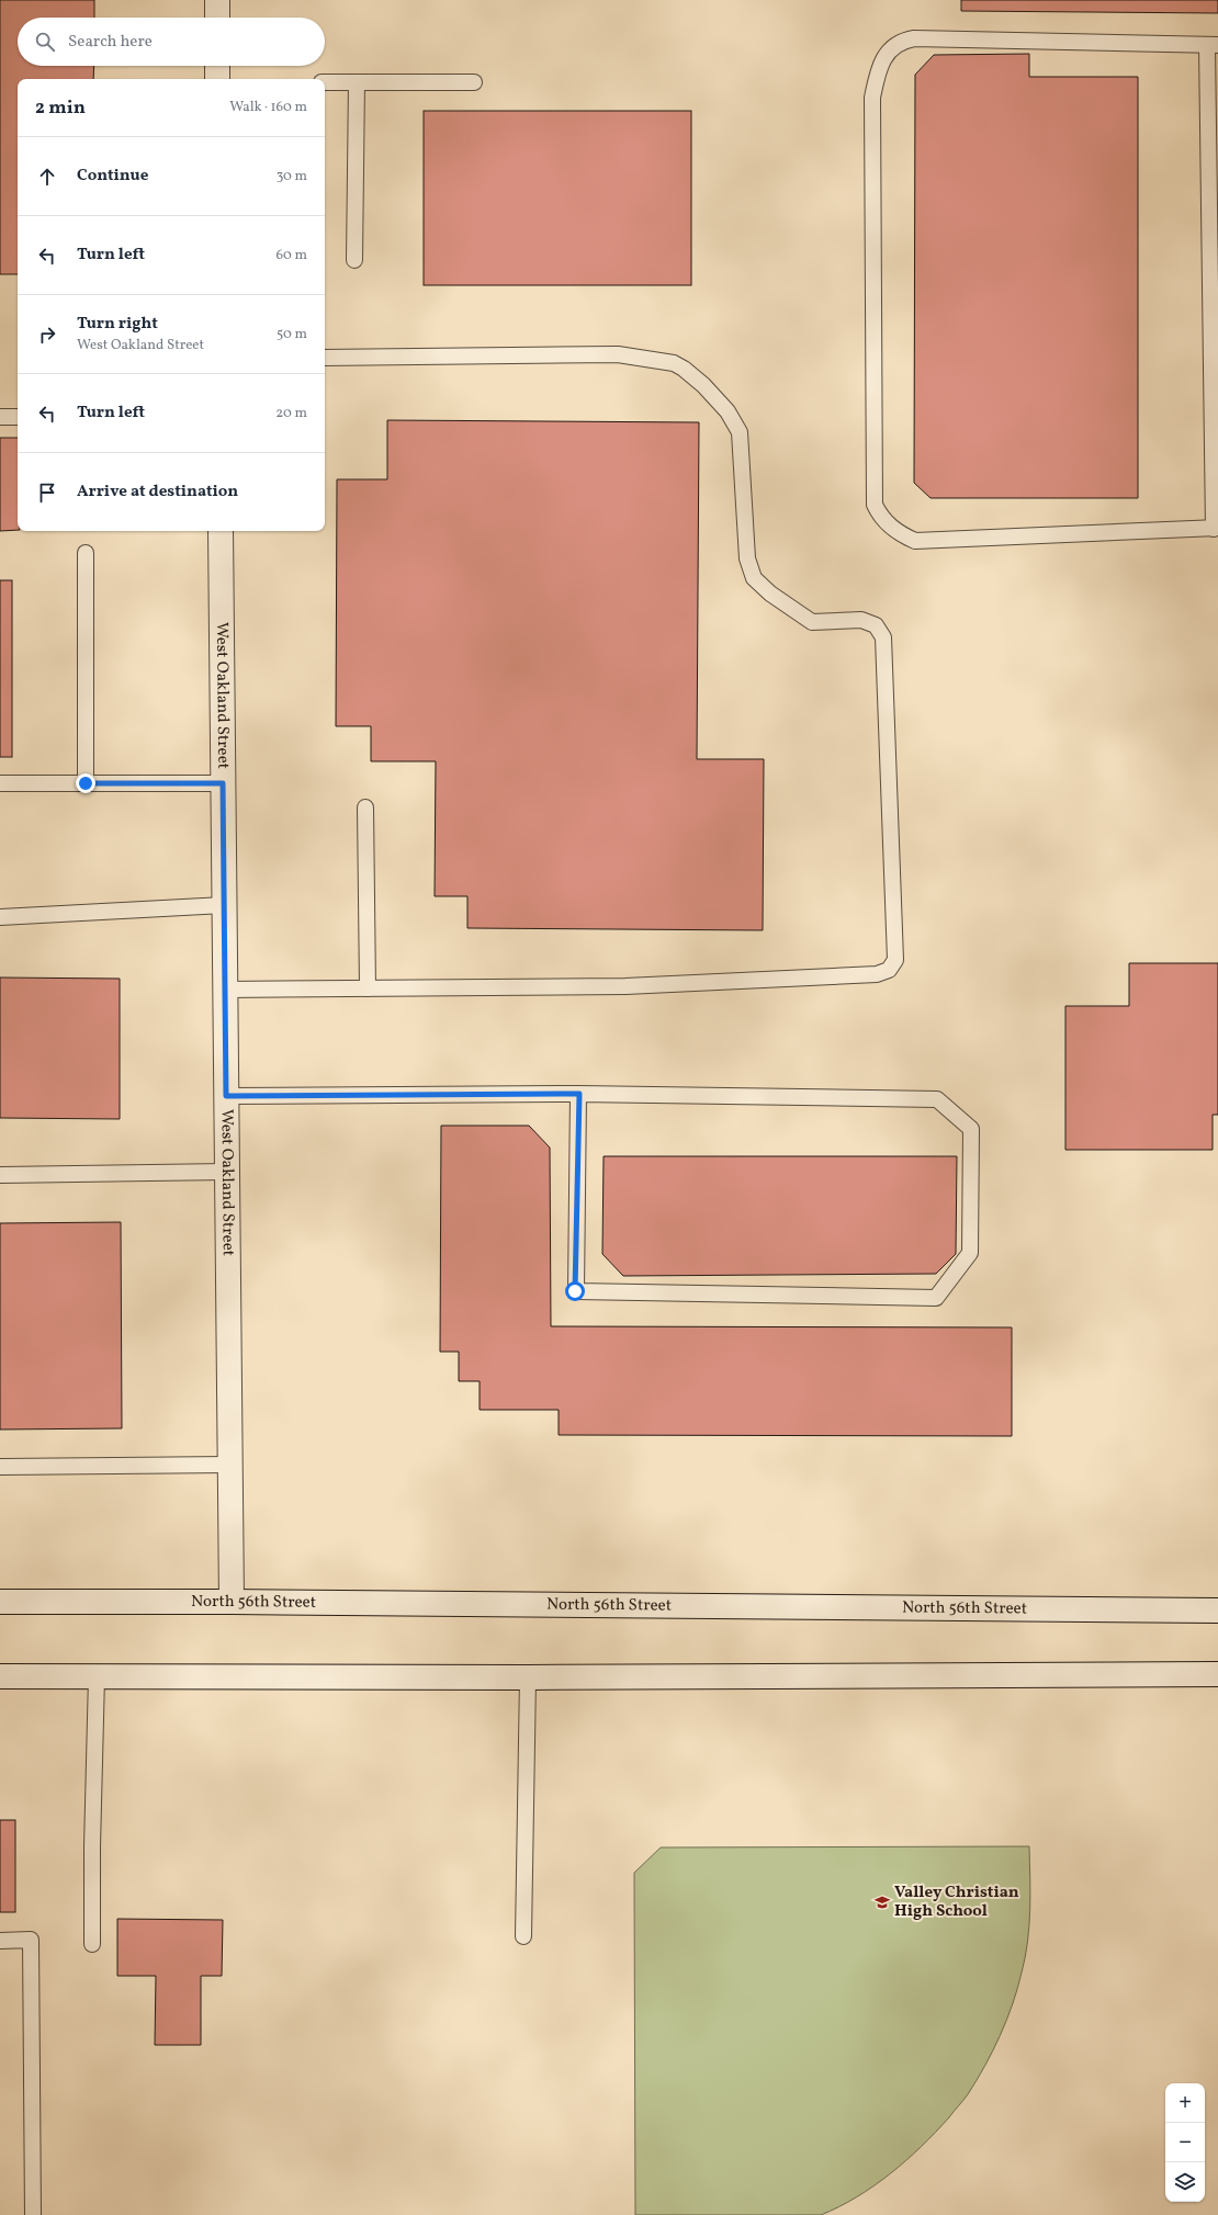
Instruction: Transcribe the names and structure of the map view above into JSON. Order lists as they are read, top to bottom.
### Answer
{
  "streets": {
    "main road": ["West Oakland Street", "North 56th Street"]
  },
  "crossings": [
    ["West Oakland Street", "North 56th Street"]
  ],
  "places": {
    "school or university": ["Valley Christian High School"]
  },
  "page": {
    "search": "Search here",
    "heading": ["2 min", "Walk · 160 m"],
    "list": [
      ["Continue", "30 m"],
      ["Turn left", "60 m"],
      ["Turn right", "West Oakland Street", "50 m"],
      ["Turn left", "20 m"],
      "Arrive at destination"
    ],
    "map_buttons": ["+", "−"]
  }
}
